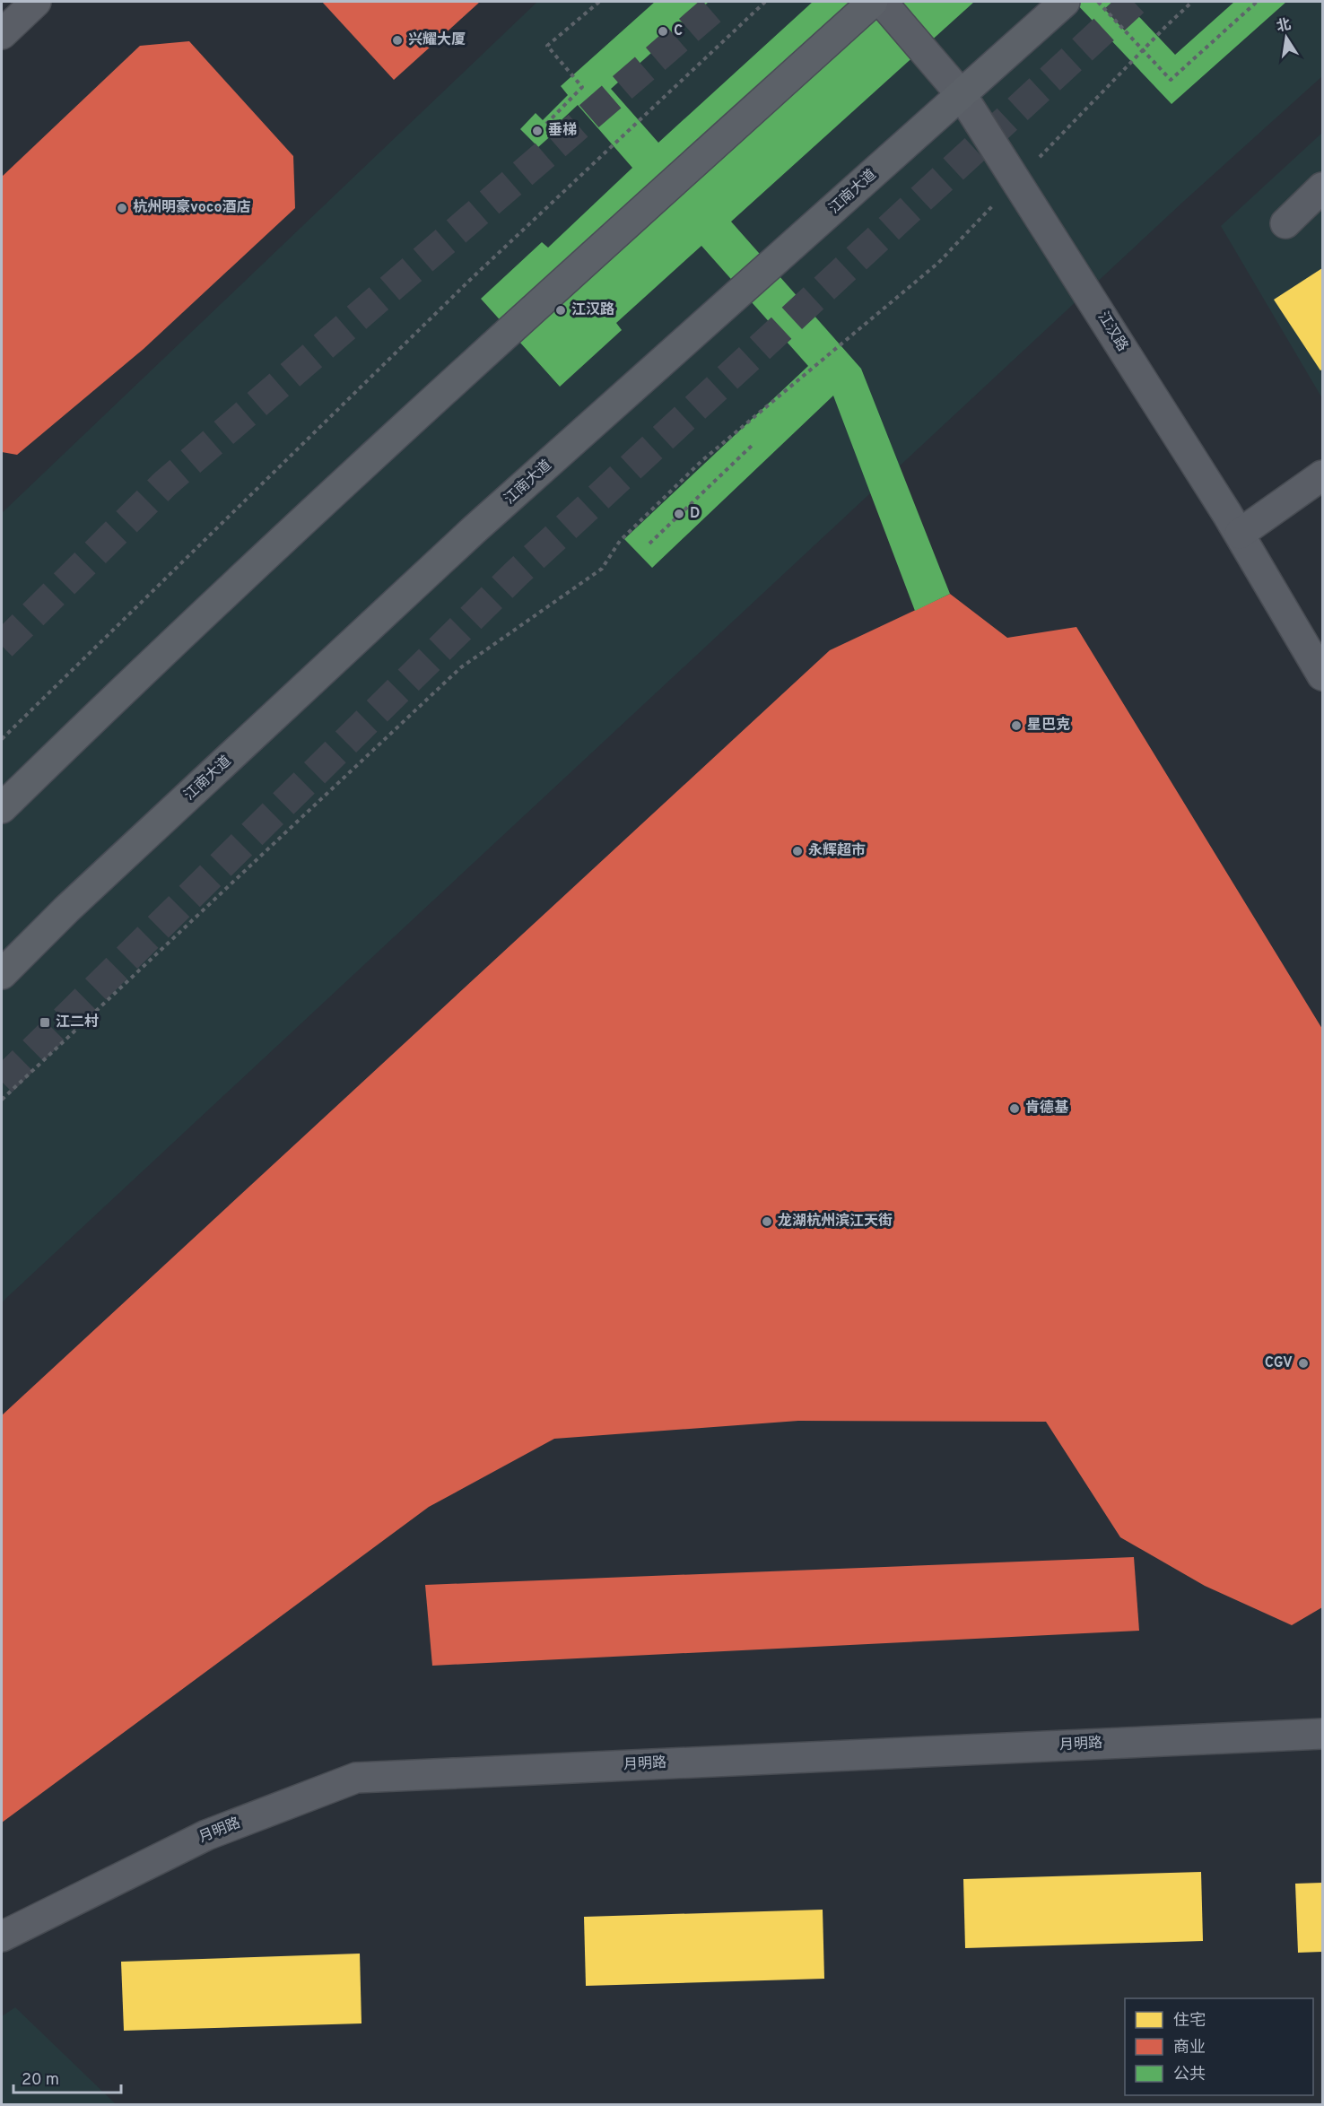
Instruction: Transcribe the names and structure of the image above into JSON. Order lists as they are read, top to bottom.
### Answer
{
  "streets": {
    "main road": ["江南大道"],
    "street": ["江汉路", "月明路"]
  },
  "crossings": [
    ["江南大道", "江汉路"]
  ],
  "places": {
    "other": [
      "C",
      "兴耀大厦",
      "垂梯",
      "杭州明豪voco酒店",
      "江汉路",
      "D",
      "星巴克",
      "永辉超市",
      "肯德基",
      "龙湖杭州滨江天街",
      "CGV"
    ],
    "transit": ["江二村"]
  },
  "legend": ["住宅", "商业", "公共"],
  "scale_bar": "20 m",
  "north": "top"
}
